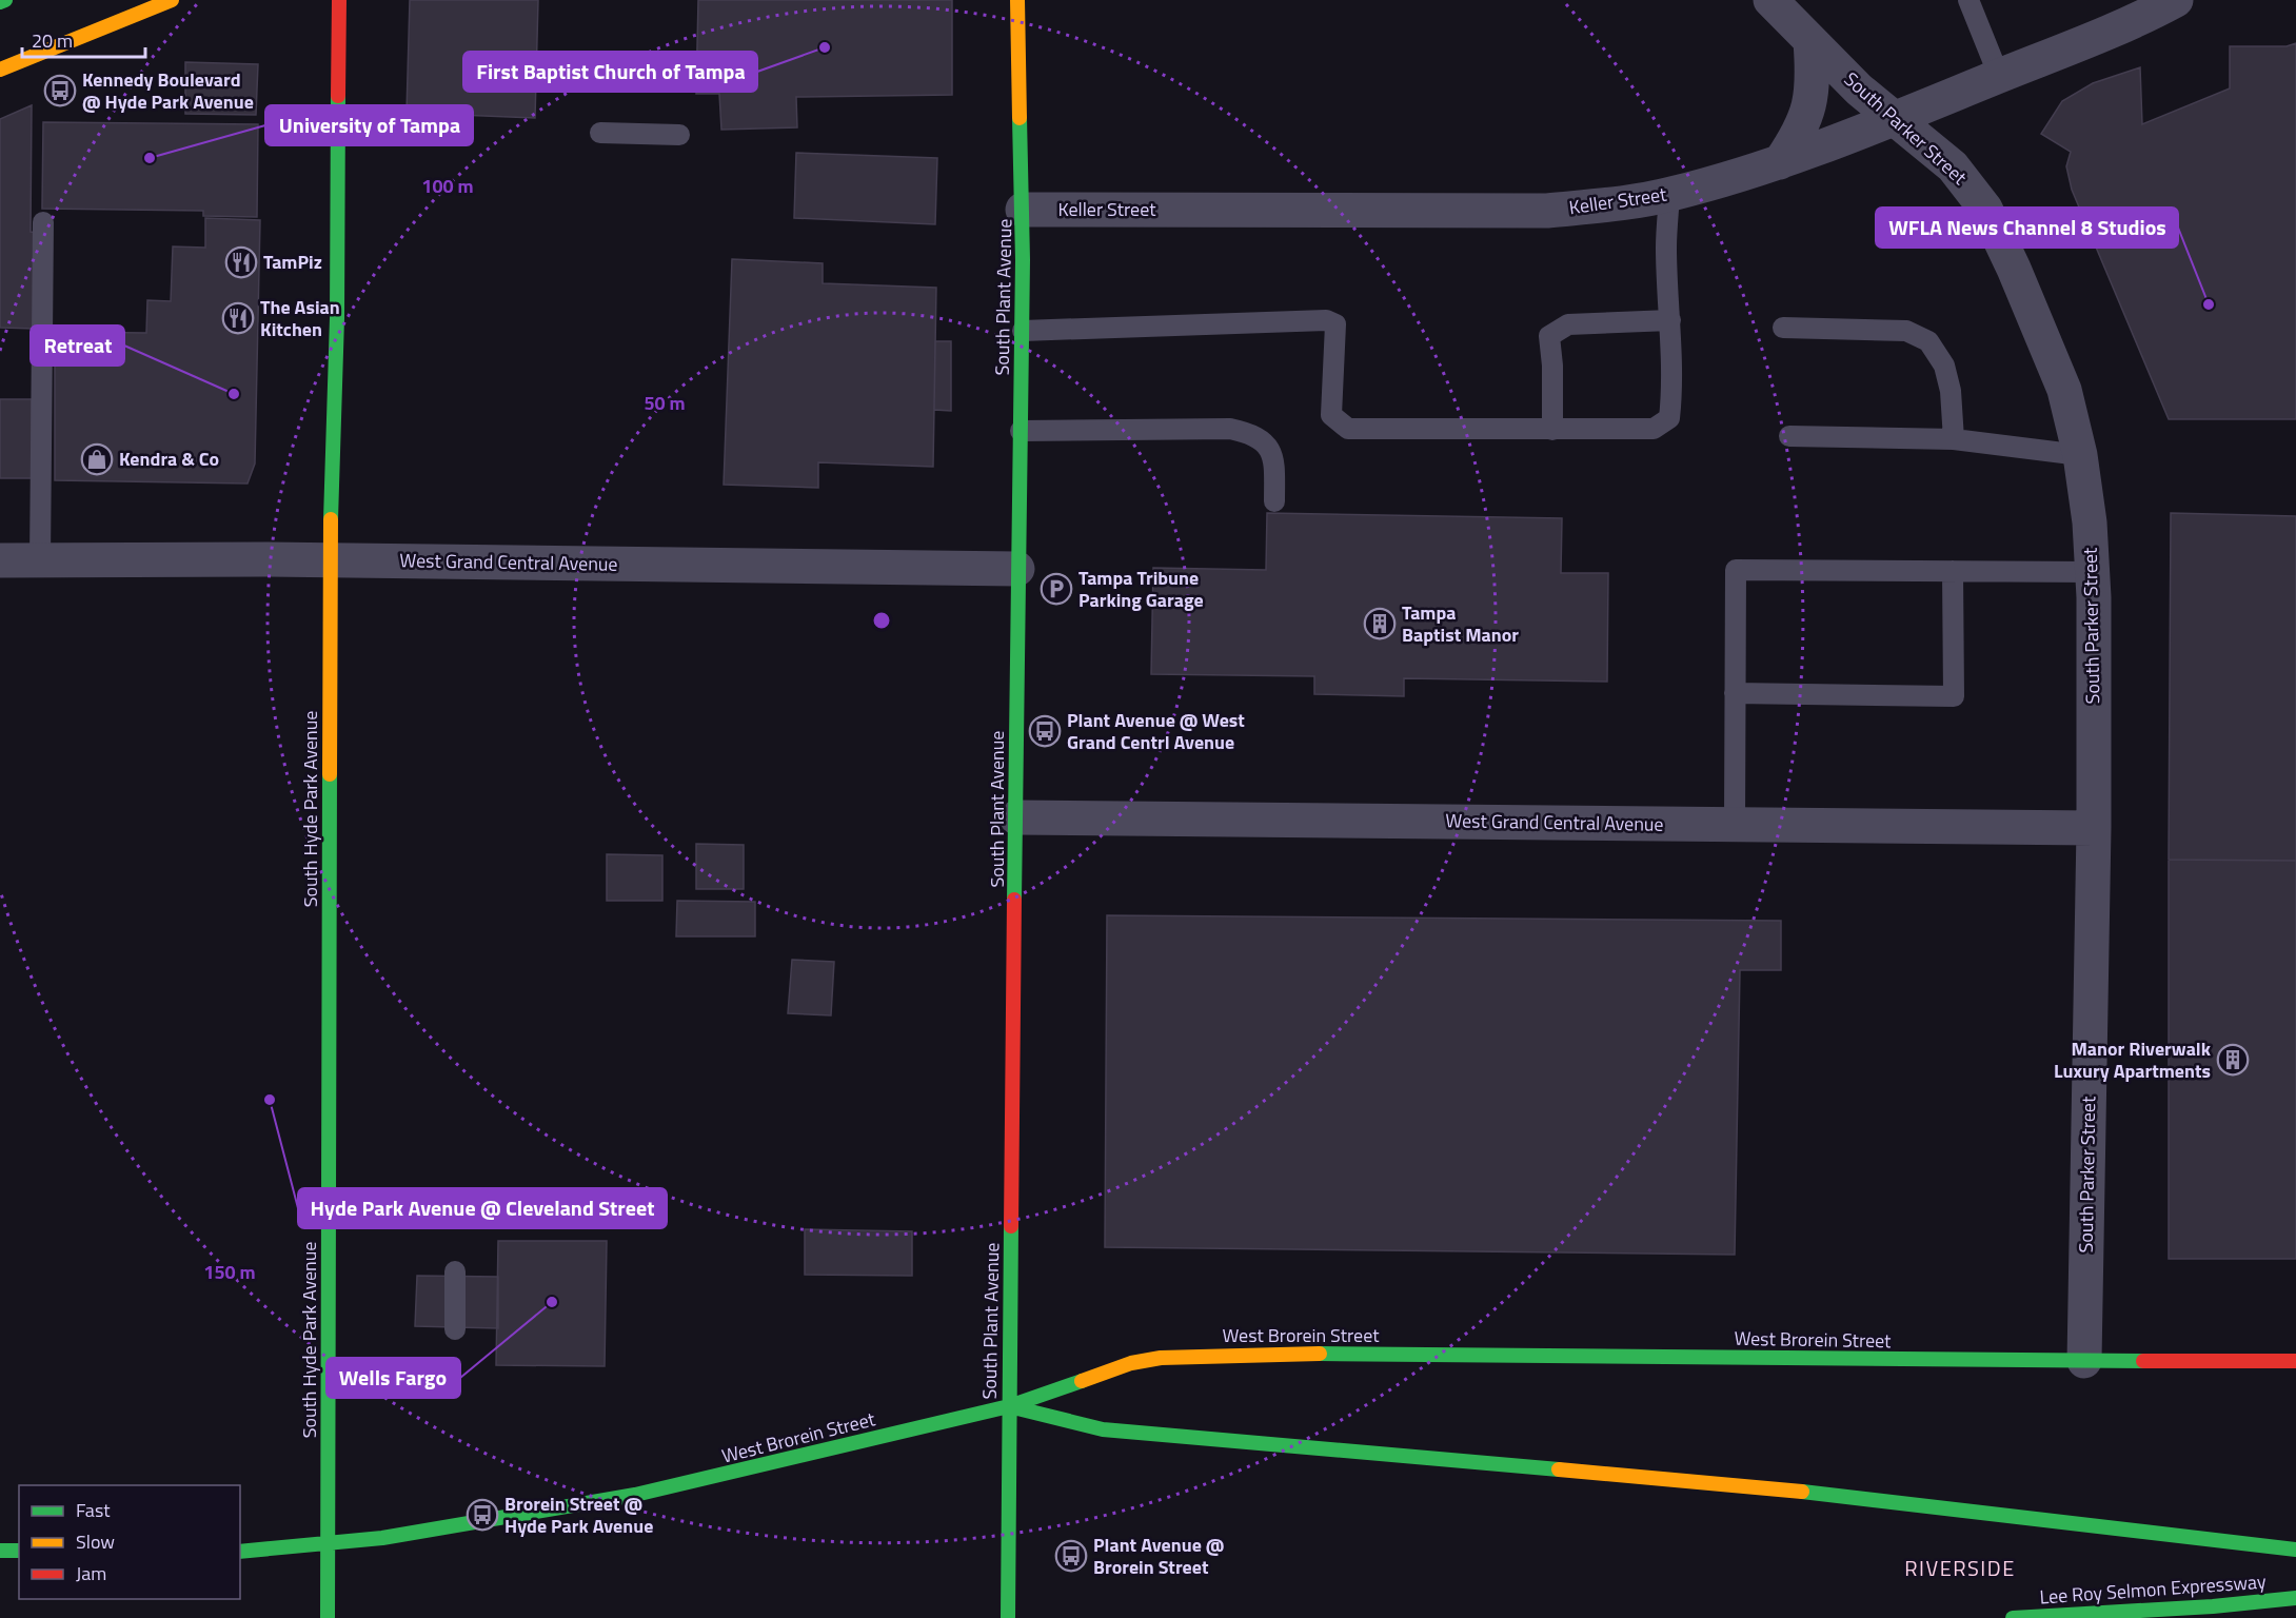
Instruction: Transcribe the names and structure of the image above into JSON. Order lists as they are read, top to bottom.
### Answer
{
  "streets": {
    "main road": [
      "South Plant Avenue",
      "South Hyde Park Avenue",
      "West Brorein Street",
      "Lee Roy Selmon Expressway"
    ],
    "street": ["South Parker Street", "Keller Street", "West Grand Central Avenue"]
  },
  "crossings": [
    ["South Parker Street", "Keller Street"],
    ["South Parker Street", "West Grand Central Avenue"],
    ["South Parker Street", "West Brorein Street"],
    ["Keller Street", "South Plant Avenue"],
    ["South Plant Avenue", "West Grand Central Avenue"],
    ["South Plant Avenue", "West Brorein Street"],
    ["West Grand Central Avenue", "South Hyde Park Avenue"],
    ["South Hyde Park Avenue", "West Brorein Street"]
  ],
  "districts": ["RIVERSIDE"],
  "places": {
    "other": [
      "First Baptist Church of Tampa",
      "University of Tampa",
      "WFLA News Channel 8 Studios",
      "Retreat",
      "Hyde Park Avenue @ Cleveland Street",
      "Wells Fargo"
    ],
    "bus stop": [
      "Kennedy Boulevard @ Hyde Park Avenue",
      "Plant Avenue @ West Grand Centrl Avenue",
      "Brorein Street @ Hyde Park Avenue",
      "Plant Avenue @ Brorein Street"
    ],
    "restaurant": ["TamPiz", "The Asian Kitchen"],
    "shop": ["Kendra & Co"],
    "parking": ["Tampa Tribune Parking Garage"],
    "building": ["Tampa Baptist Manor", "Manor Riverwalk Luxury Apartments"]
  },
  "legend": ["Fast", "Slow", "Jam"],
  "scale_bar": "20 m",
  "rings": ["100 m", "50 m", "150 m"]
}
